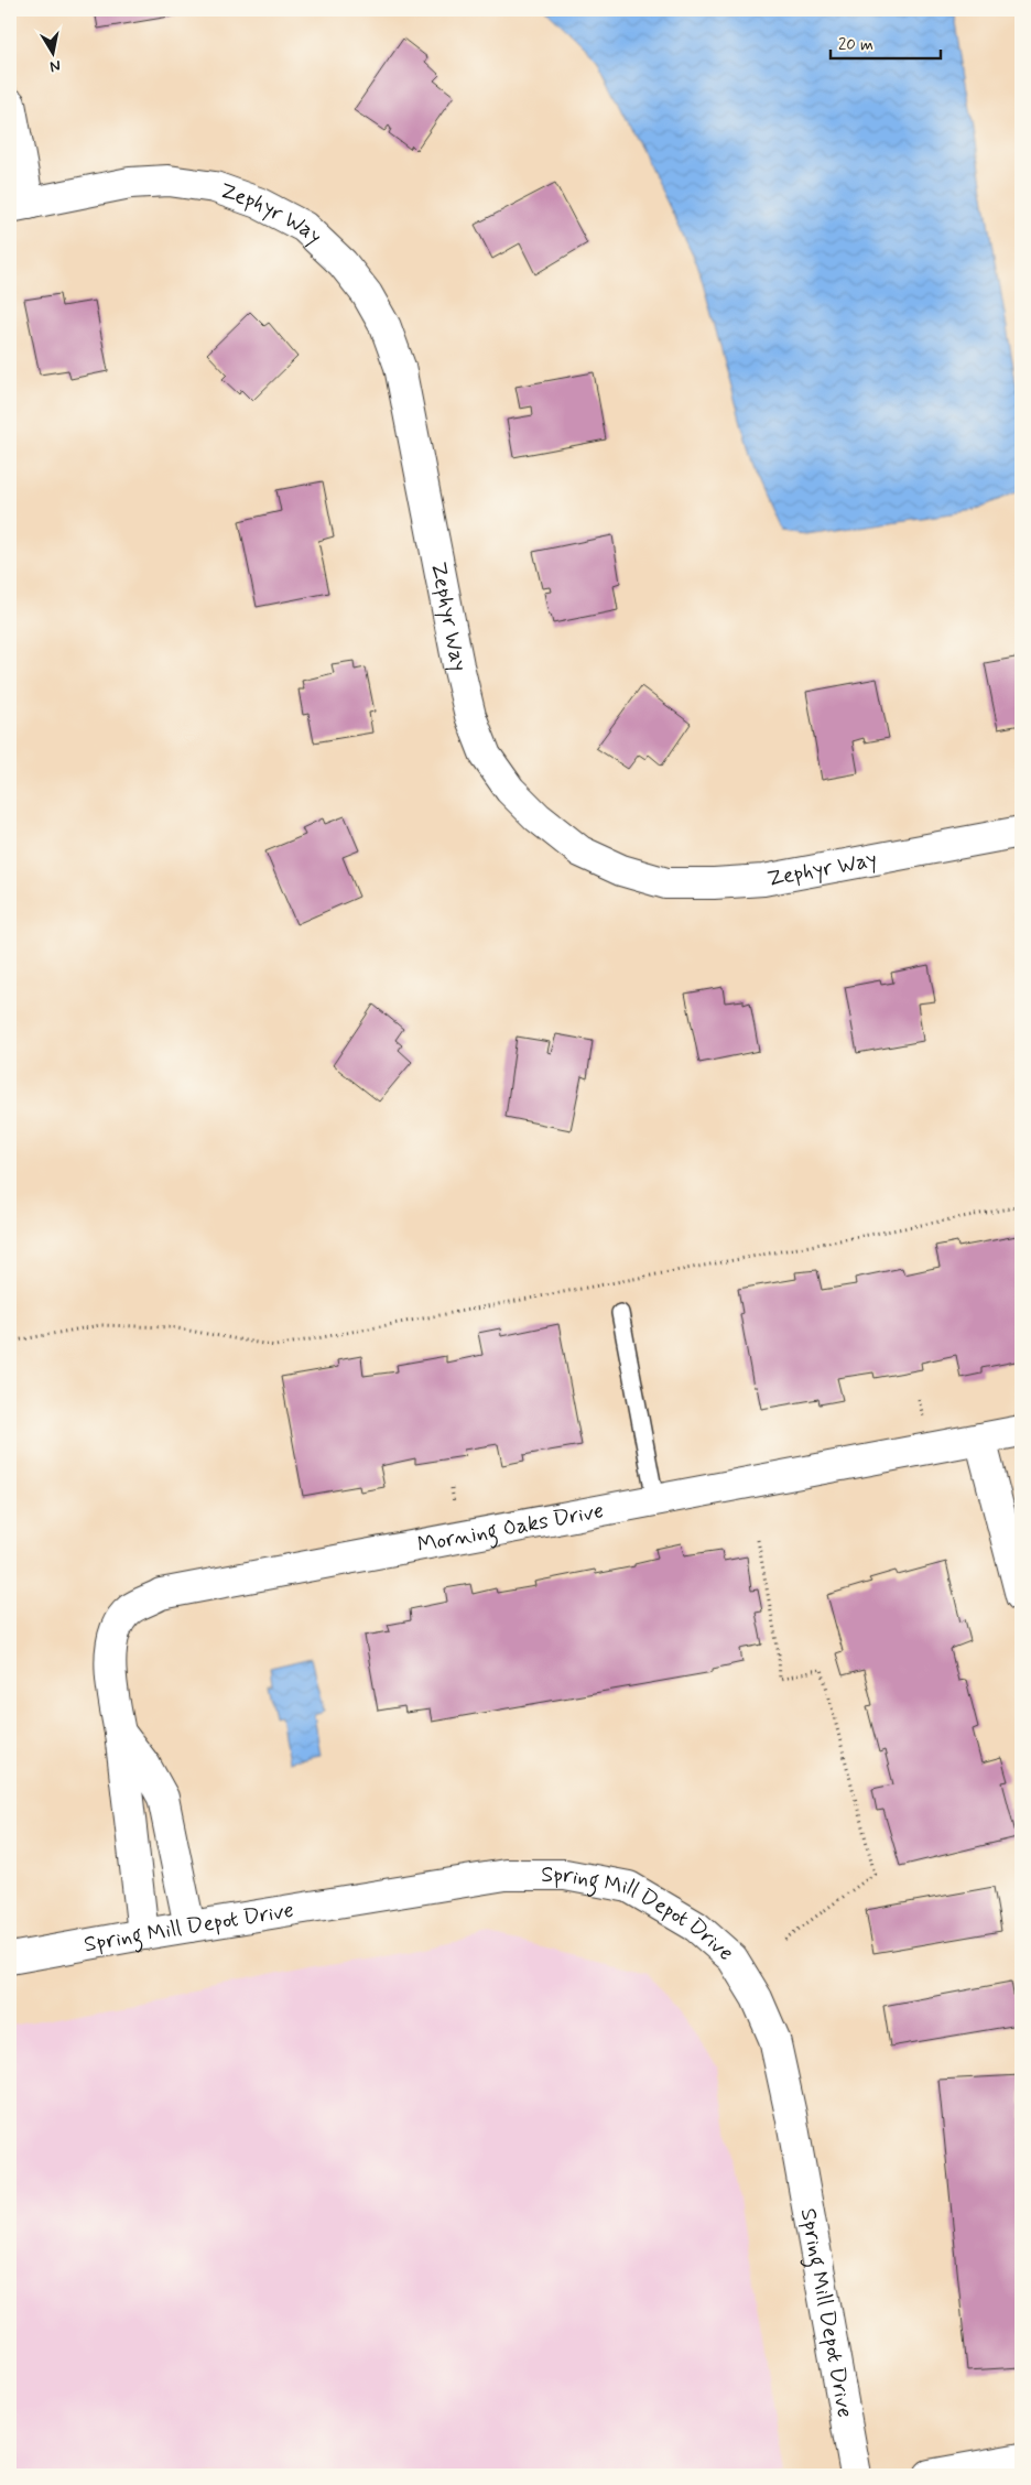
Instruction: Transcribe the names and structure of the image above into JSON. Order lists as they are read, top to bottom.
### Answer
{
  "streets": {
    "street": ["Zephyr Way", "Morning Oaks Drive", "Spring Mill Depot Drive"]
  },
  "crossings": [
    ["Morning Oaks Drive", "Spring Mill Depot Drive"]
  ],
  "scale_bar": "20 m",
  "north": "bottom"
}
